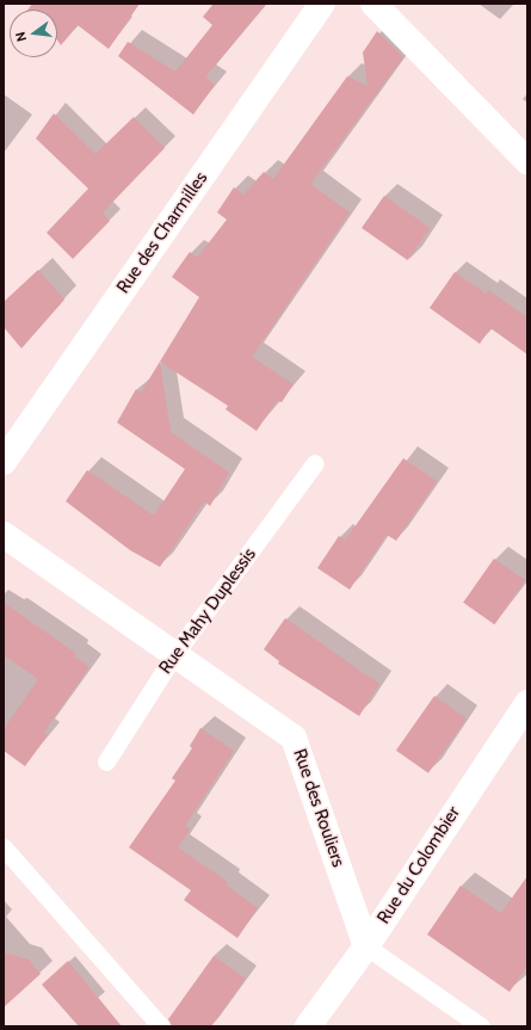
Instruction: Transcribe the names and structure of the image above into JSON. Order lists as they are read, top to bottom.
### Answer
{
  "streets": {
    "street": ["Rue des Charmilles", "Rue des Rouliers", "Rue du Colombier"],
    "lane": ["Rue Mahy Duplessis"]
  },
  "crossings": [
    ["Rue Mahy Duplessis", "Rue des Rouliers"],
    ["Rue des Rouliers", "Rue du Colombier"]
  ],
  "north": "left"
}
